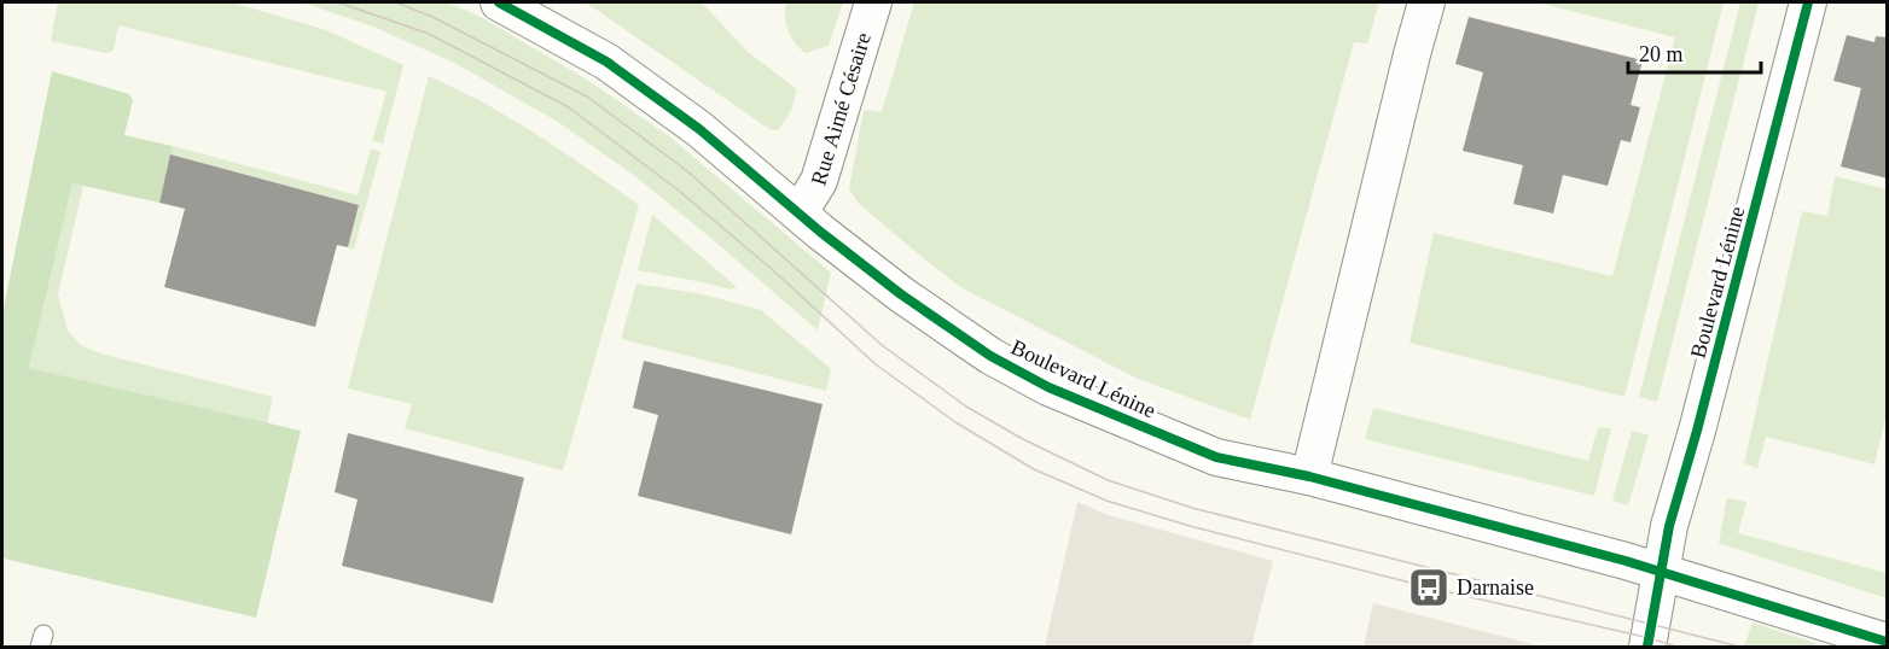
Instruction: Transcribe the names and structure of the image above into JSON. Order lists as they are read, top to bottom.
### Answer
{
  "streets": {
    "street": ["Rue Aimé Césaire", "Boulevard Lénine"]
  },
  "crossings": [
    ["Rue Aimé Césaire", "Boulevard Lénine"]
  ],
  "places": {
    "bus stop": ["Darnaise"]
  },
  "scale_bar": "20 m"
}
